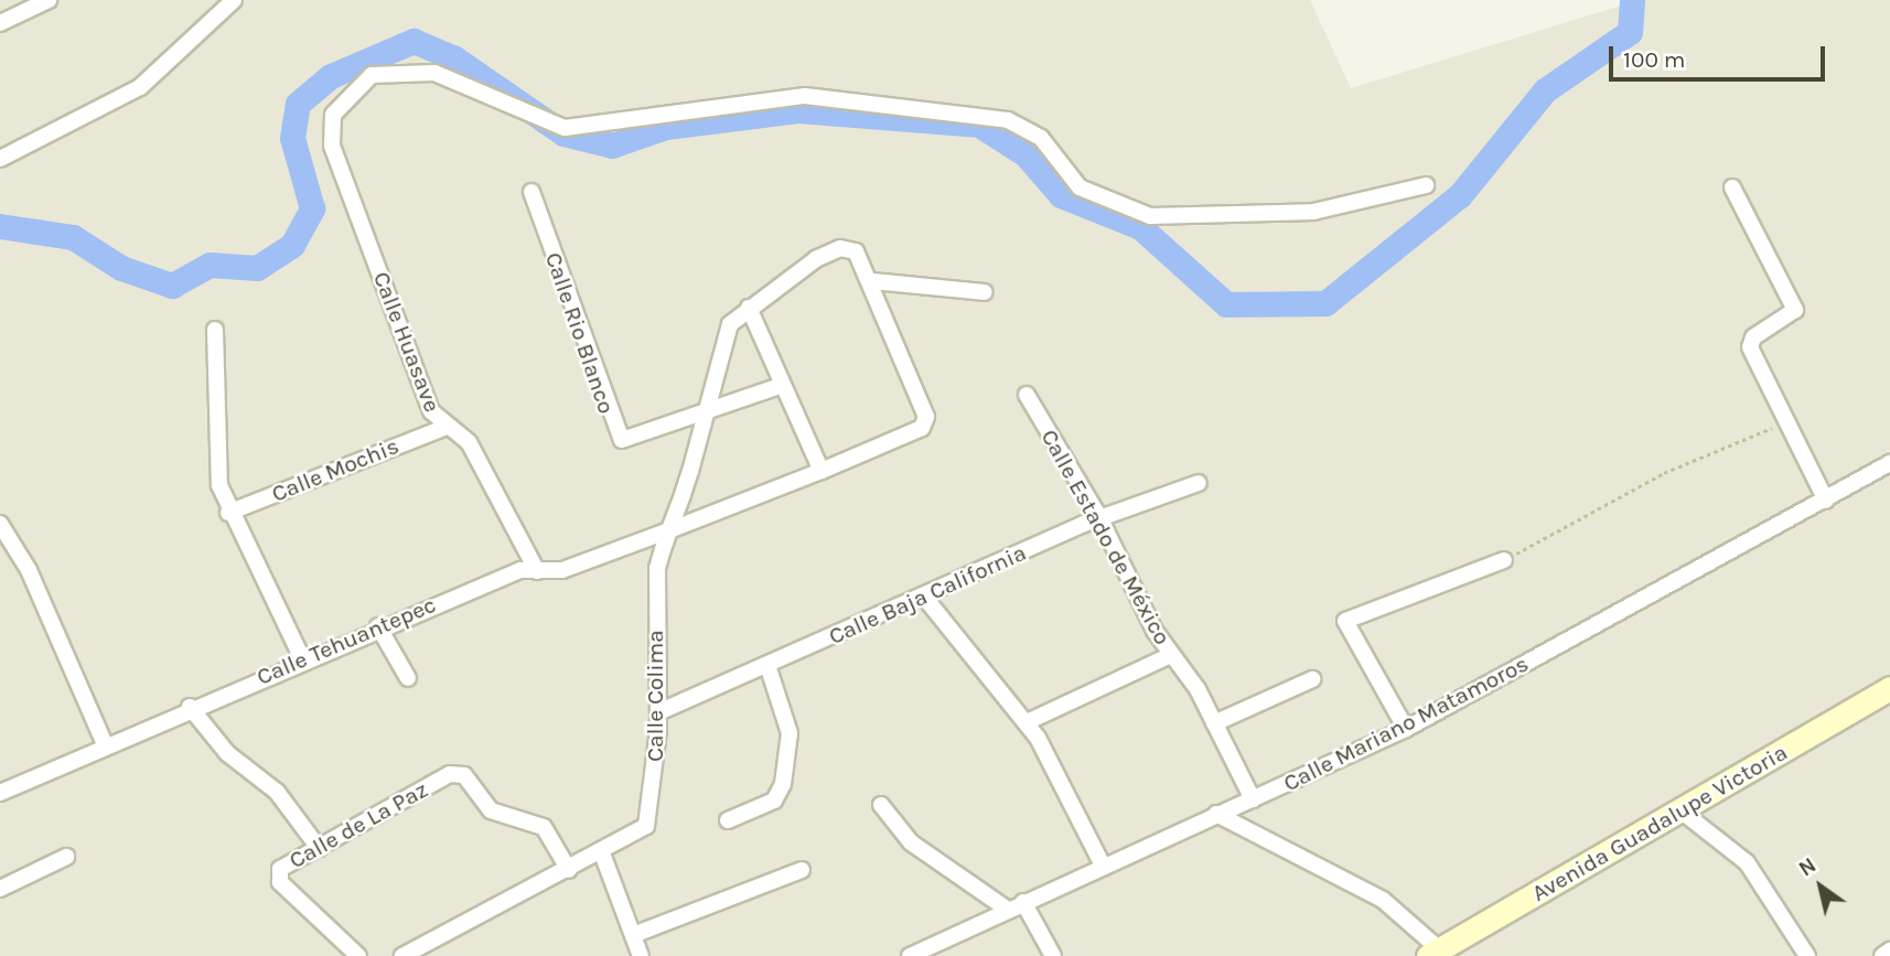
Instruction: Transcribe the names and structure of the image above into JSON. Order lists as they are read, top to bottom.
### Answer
{
  "streets": {
    "main road": ["Avenida Guadalupe Victoria"],
    "street": [
      "Calle Rio Blanco",
      "Calle Huasave",
      "Calle Mochis",
      "Calle Estado de México",
      "Calle Baja California",
      "Calle Tehuantepec",
      "Calle Colima",
      "Calle Mariano Matamoros",
      "Calle de La Paz"
    ]
  },
  "crossings": [
    ["Calle Rio Blanco", "Calle Colima"],
    ["Calle Huasave", "Calle Mochis"],
    ["Calle Huasave", "Calle Tehuantepec"],
    ["Calle Estado de México", "Calle Baja California"],
    ["Calle Estado de México", "Calle Mariano Matamoros"],
    ["Calle Baja California", "Calle Colima"],
    ["Calle Tehuantepec", "Calle Colima"],
    ["Calle Colima", "Calle de La Paz"]
  ],
  "scale_bar": "100 m",
  "north": "top left"
}
